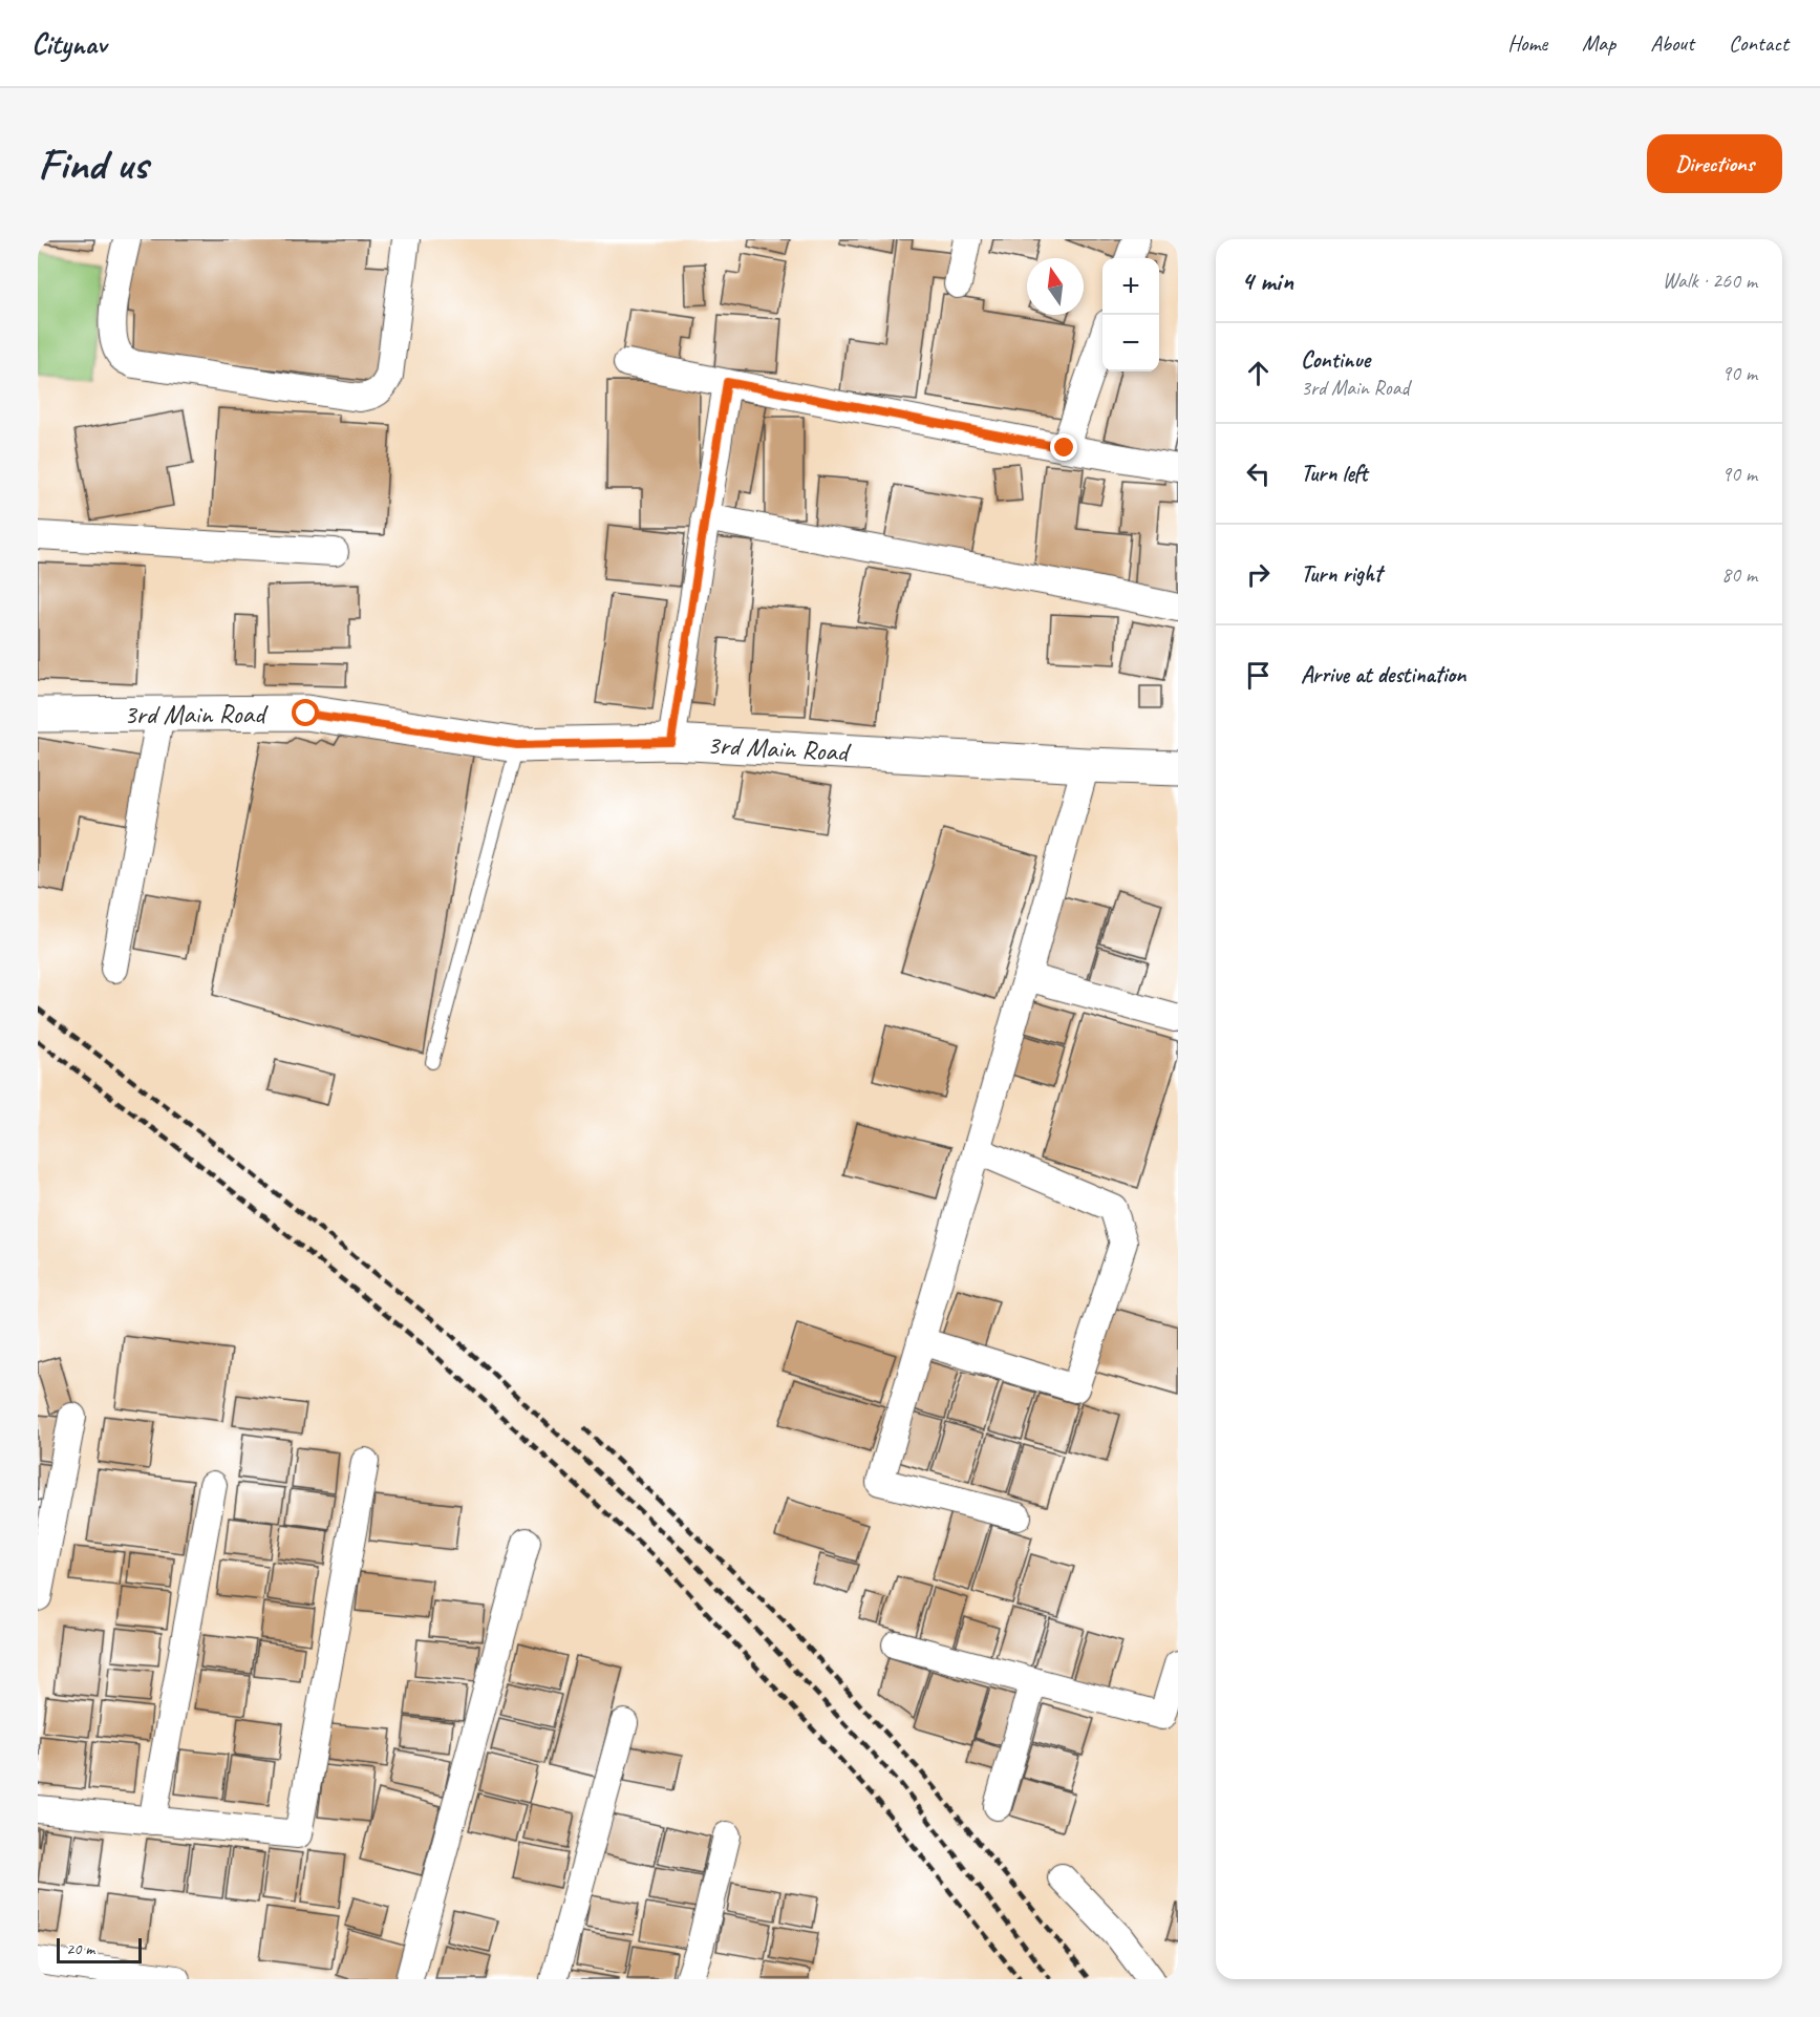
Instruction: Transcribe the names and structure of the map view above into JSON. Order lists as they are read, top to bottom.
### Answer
{
  "streets": {
    "street": ["3rd Main Road"]
  },
  "scale_bar": "20 m",
  "north": "top",
  "page": {
    "header": "Citynav",
    "nav": [
      "Home",
      "Map",
      "About",
      "Contact"
    ],
    "buttons": "Directions",
    "title": "Find us",
    "heading": ["4 min", "Walk · 260 m"],
    "map_buttons": ["+", "−"],
    "list": [
      ["Continue", "3rd Main Road", "90 m"],
      ["Turn left", "90 m"],
      ["Turn right", "80 m"],
      "Arrive at destination"
    ],
    "scale": "20 m"
  }
}
